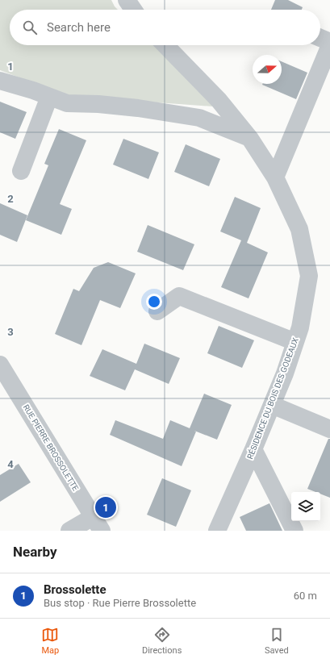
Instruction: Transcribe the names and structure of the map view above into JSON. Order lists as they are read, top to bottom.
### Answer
{
  "streets": {
    "street": ["RÉSIDENCE DU BOIS DES GODEAUX", "RUE PIERRE BROSSOLETTE"]
  },
  "north": "right",
  "page": {
    "search": "Search here",
    "pins": "1",
    "heading": "Nearby",
    "list": [
      {
        "mark": "1",
        "name": "Brossolette",
        "note": "Bus stop · Rue Pierre Brossolette",
        "value": "60 m"
      }
    ],
    "nav": ["Map", "Directions", "Saved"]
  },
  "grid": {
    "rows": [
      "1",
      "2",
      "3",
      "4"
    ]
  }
}
